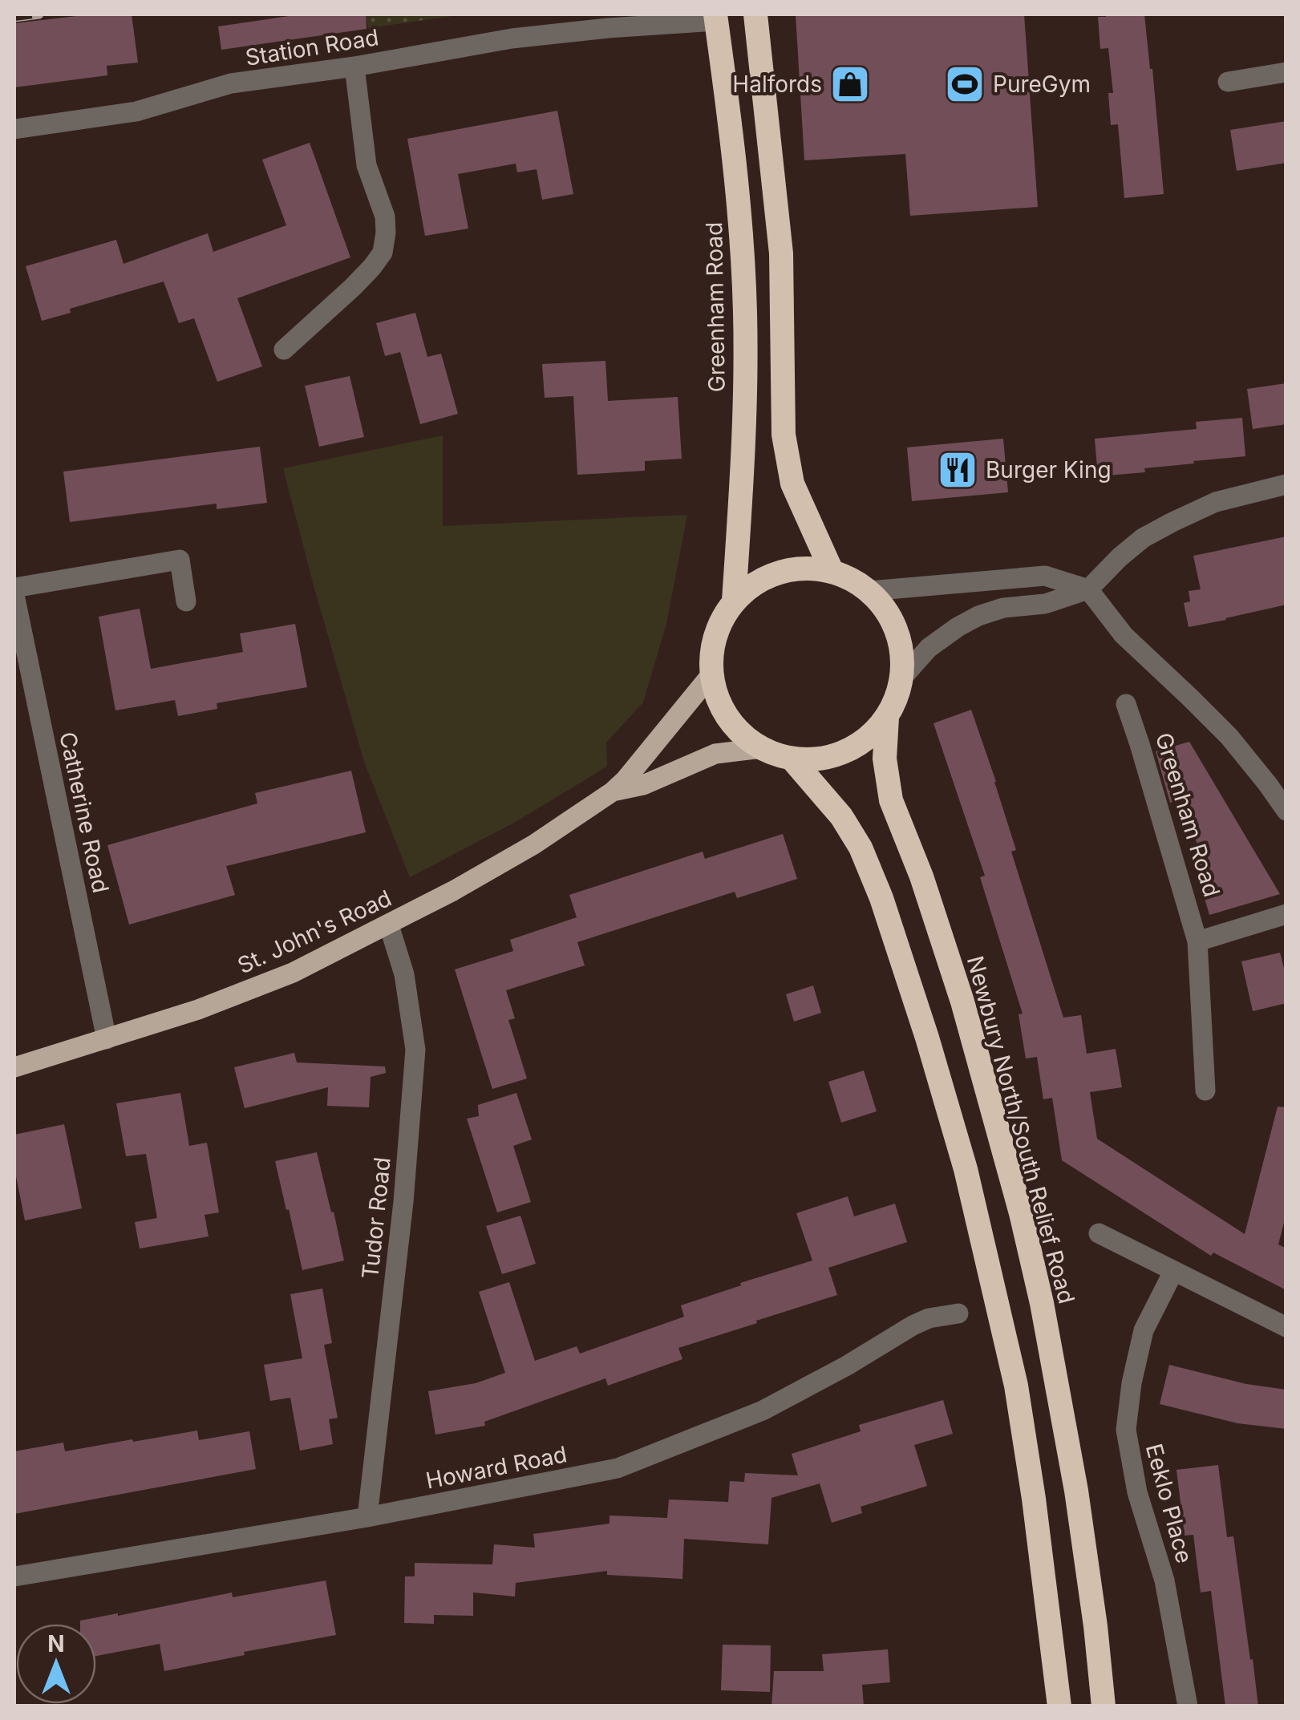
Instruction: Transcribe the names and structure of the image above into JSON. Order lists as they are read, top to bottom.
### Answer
{
  "streets": {
    "highway": ["Greenham Road", "Newbury North/South Relief Road"],
    "main road": ["St. John's Road"],
    "street": [
      "Station Road",
      "Catherine Road",
      "Tudor Road",
      "Howard Road",
      "Eeklo Place"
    ]
  },
  "crossings": [
    ["Station Road", "Greenham Road"],
    ["Greenham Road", "St. John's Road"],
    ["Greenham Road", "Newbury North/South Relief Road"],
    ["Catherine Road", "St. John's Road"],
    ["St. John's Road", "Newbury North/South Relief Road"],
    ["St. John's Road", "Tudor Road"],
    ["Tudor Road", "Howard Road"]
  ],
  "places": {
    "shop": ["Halfords"],
    "sports": ["PureGym"],
    "restaurant": ["Burger King"]
  },
  "north": "top"
}
